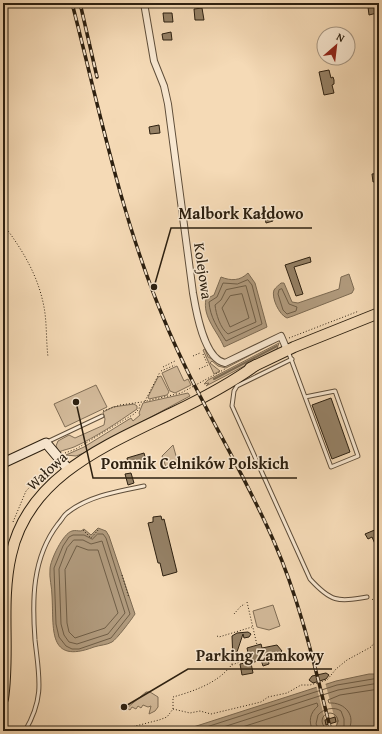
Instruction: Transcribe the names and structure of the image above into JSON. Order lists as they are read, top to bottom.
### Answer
{
  "streets": {
    "main road": ["Wałowa"],
    "street": ["Kolejowa"]
  },
  "crossings": [
    ["Kolejowa", "Wałowa"]
  ],
  "places": ["Malbork Kałdowo", "Pomnik Celników Polskich", "Parking Zamkowy"],
  "north": "top right"
}
